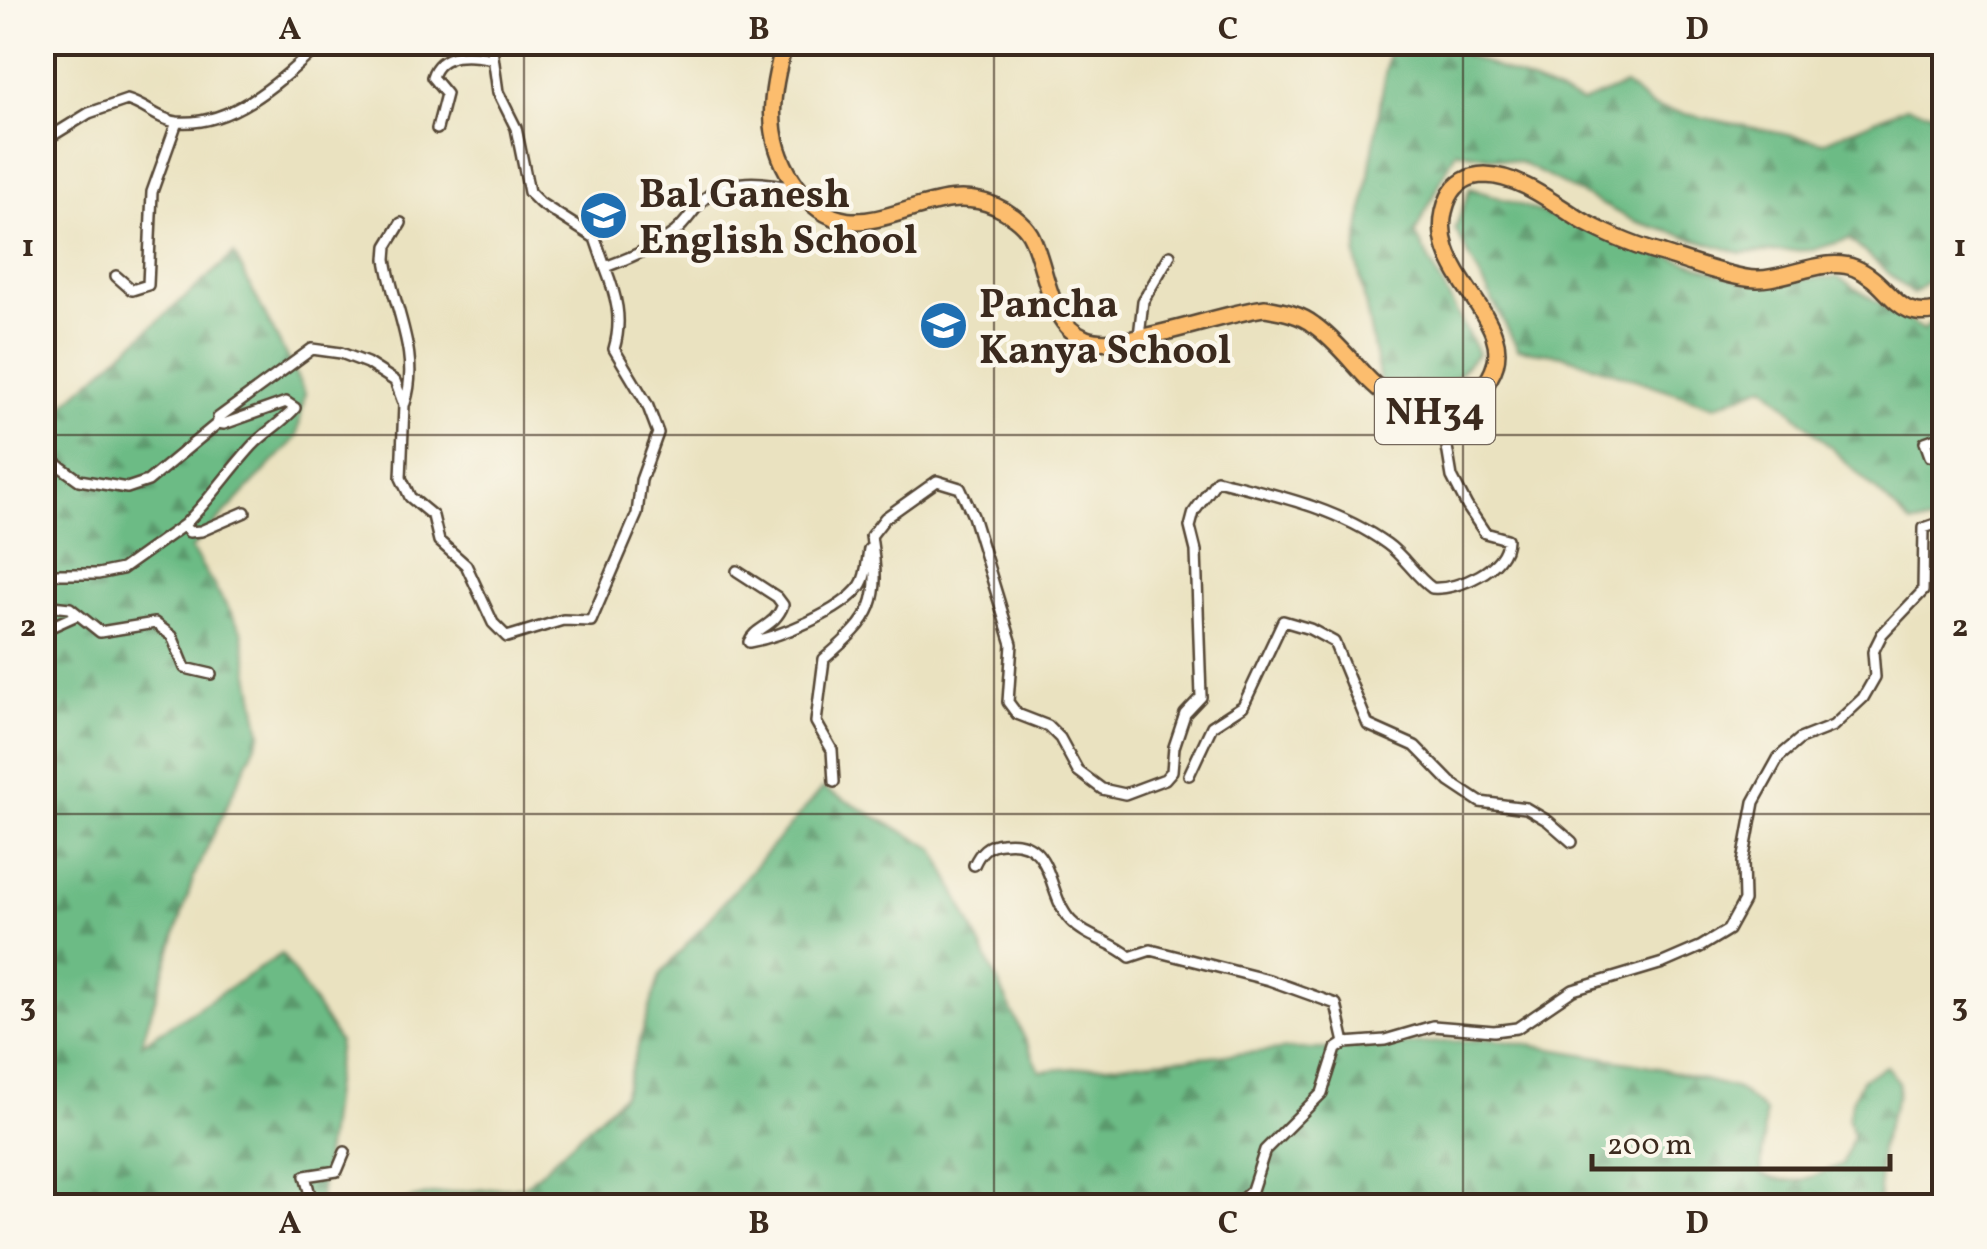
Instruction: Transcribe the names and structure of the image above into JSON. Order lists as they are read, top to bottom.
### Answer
{
  "streets": {
    "highway": ["NH34"]
  },
  "places": {
    "school or university": ["Bal Ganesh English School", "Pancha Kanya School"]
  },
  "scale_bar": "200 m",
  "grid": {
    "columns": [
      "A",
      "B",
      "C",
      "D"
    ],
    "rows": ["1", "2", "3"]
  }
}
